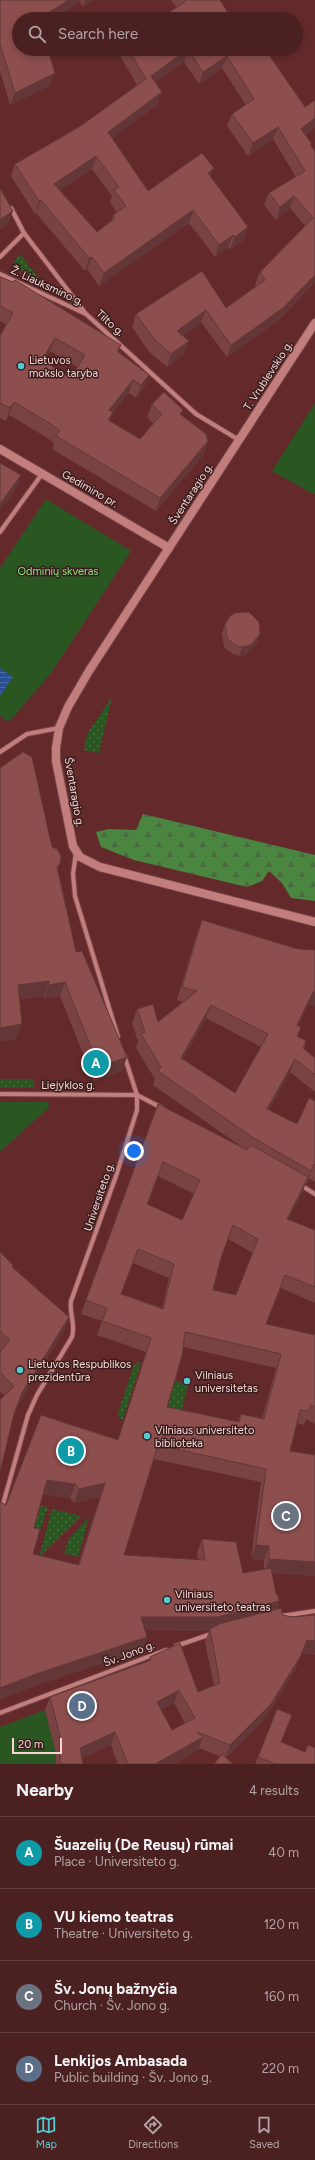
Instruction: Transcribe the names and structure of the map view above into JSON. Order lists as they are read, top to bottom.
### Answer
{
  "streets": {
    "main road": ["T. Vrublevskio g.", "Gedimino pr.", "Šventaragio g."],
    "street": [
      "Ž. Liauksmino g.",
      "Tilto g.",
      "Liejyklos g.",
      "Universiteto g.",
      "Šv. Jono g."
    ]
  },
  "crossings": [
    ["Ž. Liauksmino g.", "Tilto g."],
    ["Tilto g.", "T. Vrublevskio g."],
    ["Tilto g.", "Šventaragio g."],
    ["T. Vrublevskio g.", "Šventaragio g."],
    ["Gedimino pr.", "Šventaragio g."],
    ["Liejyklos g.", "Universiteto g."]
  ],
  "parks": ["Odminių skveras"],
  "places": [
    "Lietuvos mokslo taryba",
    "Lietuvos Respublikos prezidentūra",
    "Vilniaus universitetas",
    "Vilniaus universiteto biblioteka",
    "Vilniaus universiteto teatras"
  ],
  "scale_bar": "20 m",
  "page": {
    "search": "Search here",
    "pins": [
      "A",
      "B",
      "C",
      "D"
    ],
    "scale": "20 m",
    "heading": ["Nearby", "4 results"],
    "list": [
      {
        "mark": "A",
        "name": "Šuazelių (De Reusų) rūmai",
        "note": "Place · Universiteto g.",
        "value": "40 m"
      },
      {
        "mark": "B",
        "name": "VU kiemo teatras",
        "note": "Theatre · Universiteto g.",
        "value": "120 m"
      },
      {
        "mark": "C",
        "name": "Šv. Jonų bažnyčia",
        "note": "Church · Šv. Jono g.",
        "value": "160 m"
      },
      {
        "mark": "D",
        "name": "Lenkijos Ambasada",
        "note": "Public building · Šv. Jono g.",
        "value": "220 m"
      }
    ],
    "nav": ["Map", "Directions", "Saved"]
  }
}
